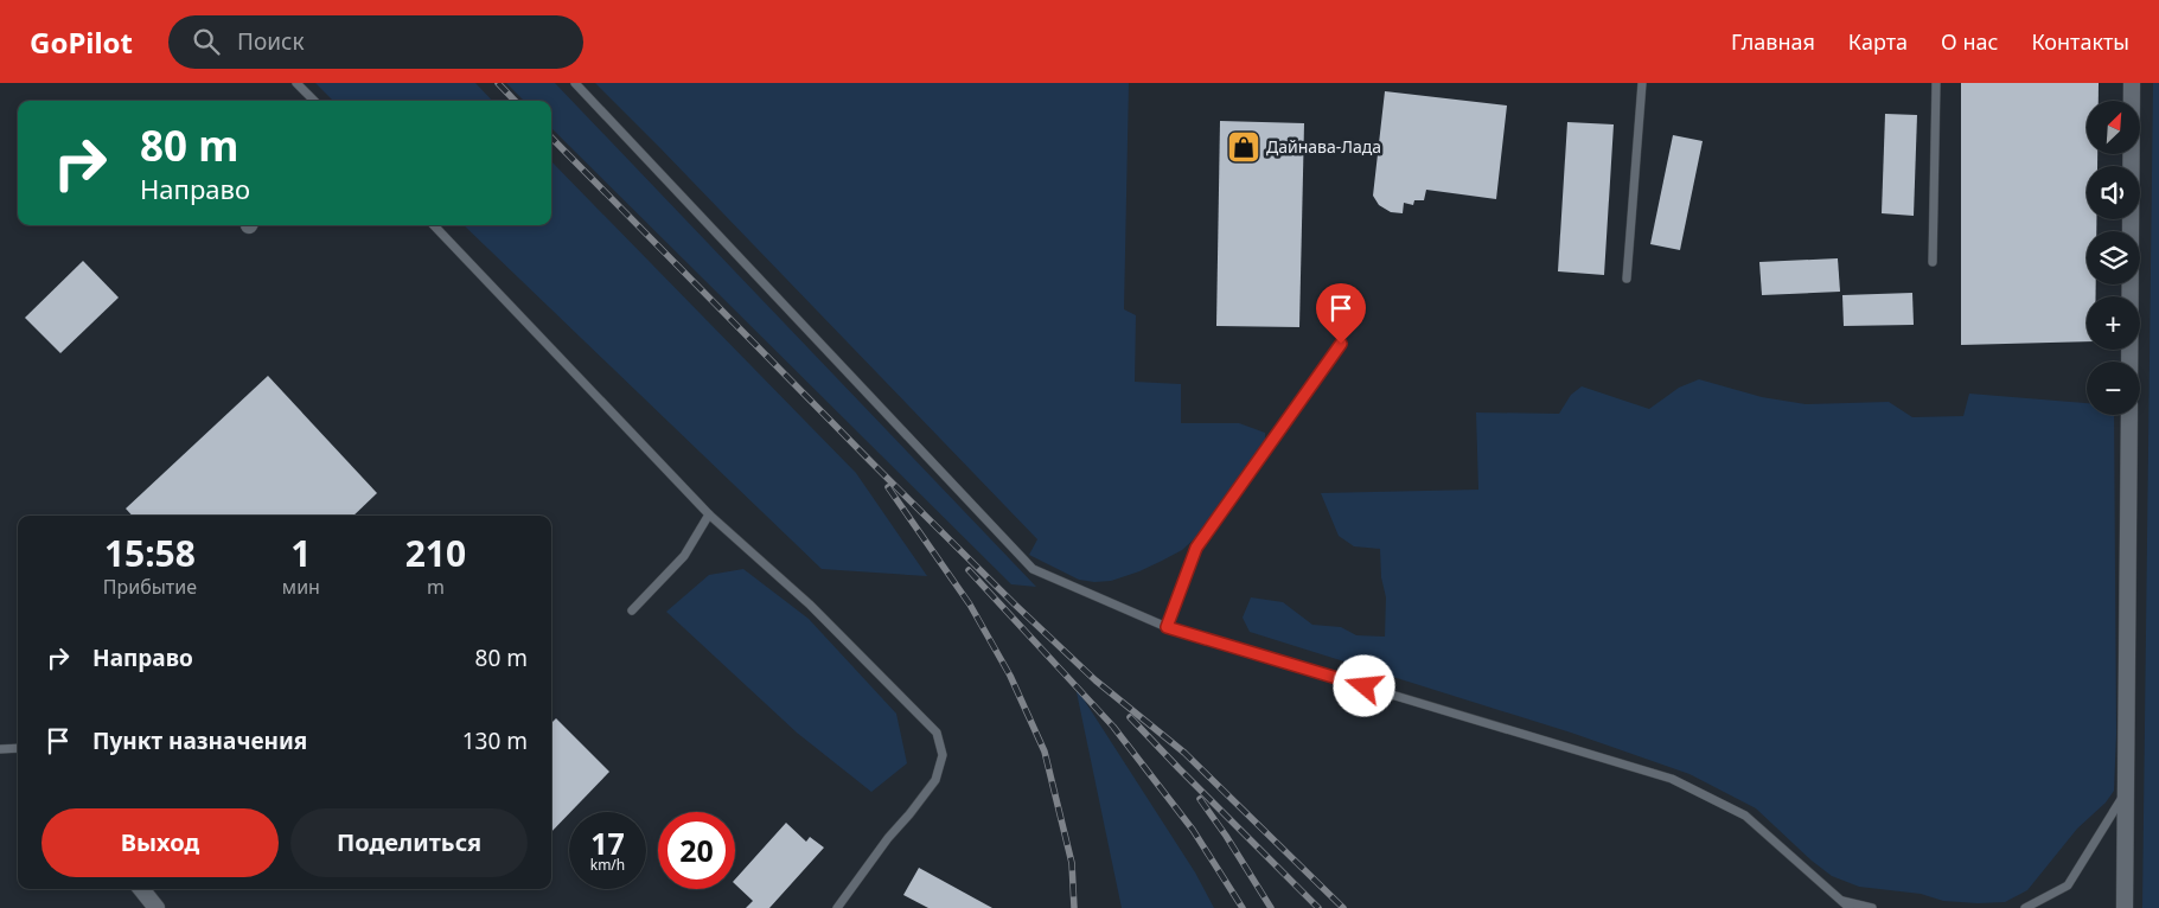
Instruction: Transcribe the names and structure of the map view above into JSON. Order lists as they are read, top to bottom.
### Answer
{
  "places": {
    "shop": ["Дайнава-Лада"]
  },
  "north": "top right",
  "page": {
    "header": "GoPilot",
    "search": "Поиск",
    "nav": [
      "Главная",
      "Карта",
      "О нас",
      "Контакты"
    ],
    "map_buttons": ["+", "−"],
    "turn": ["80 m", "Направо"],
    "eta": [
      "15:58",
      "Прибытие",
      "1",
      "мин",
      "210",
      "m"
    ],
    "list": [
      {
        "name": "Направо",
        "value": "80 m"
      },
      {
        "name": "Пункт назначения",
        "value": "130 m"
      }
    ],
    "buttons": ["Выход", "Поделиться"],
    "speed": "17 km/h",
    "limit": "20"
  }
}
